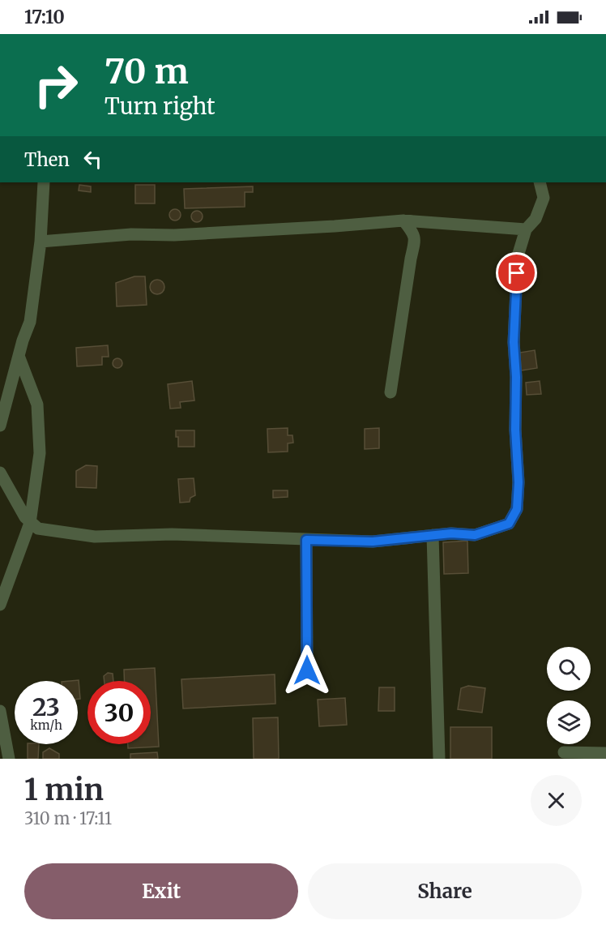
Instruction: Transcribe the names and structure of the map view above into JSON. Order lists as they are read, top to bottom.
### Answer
{
  "page": {
    "status": "17:10",
    "turn": ["70 m", "Turn right"],
    "then": "Then",
    "speed": "23 km/h",
    "limit": "30",
    "heading": ["1 min", "310 m · 17:11"],
    "buttons": ["Exit", "Share"]
  }
}
